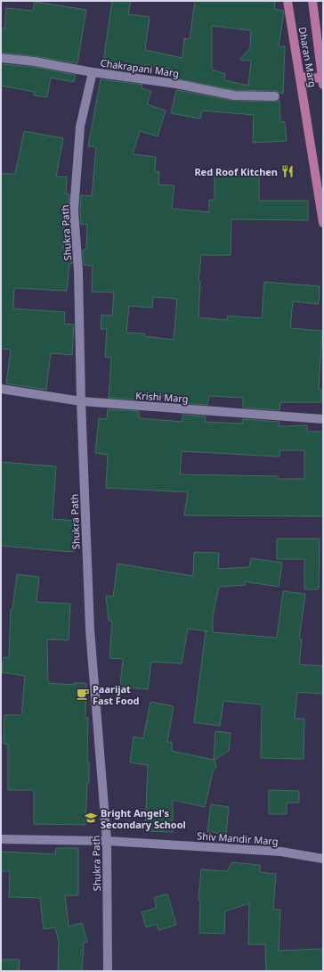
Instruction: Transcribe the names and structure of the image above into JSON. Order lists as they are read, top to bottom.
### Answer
{
  "streets": {
    "main road": ["Dharan Marg"],
    "street": [
      "Chakrapani Marg",
      "Shukra Path",
      "Krishi Marg",
      "Shiv Mandir Marg"
    ]
  },
  "crossings": [
    ["Chakrapani Marg", "Shukra Path"],
    ["Shukra Path", "Krishi Marg"],
    ["Shukra Path", "Shiv Mandir Marg"]
  ],
  "places": {
    "restaurant": ["Red Roof Kitchen"],
    "cafe": ["Paarijat Fast Food"],
    "school or university": ["Bright Angel's Secondary School"]
  }
}
